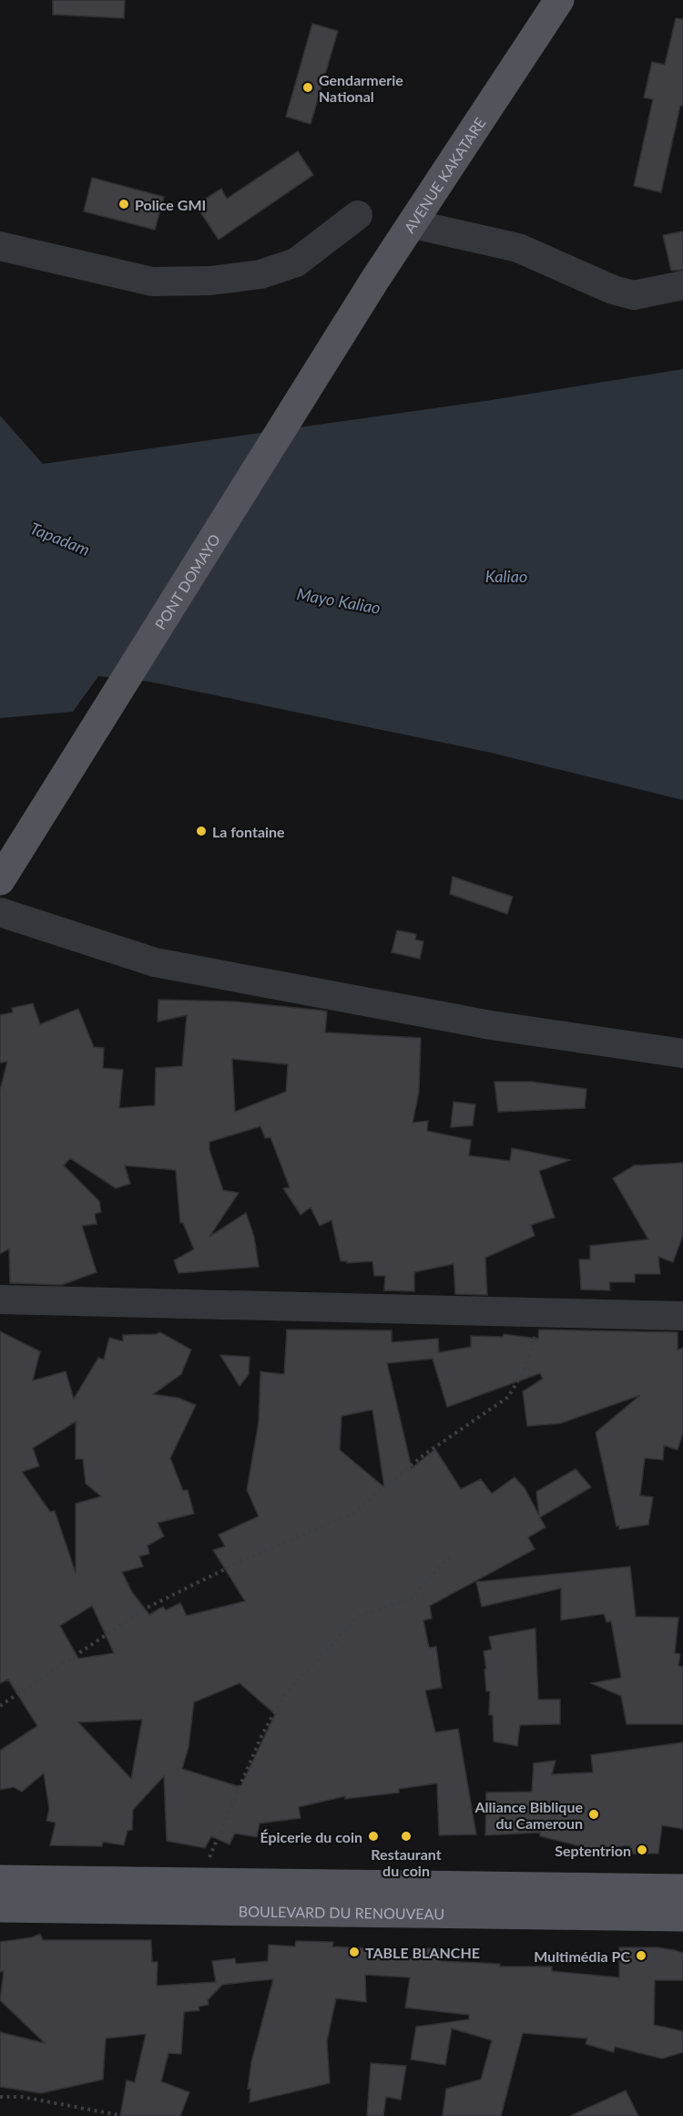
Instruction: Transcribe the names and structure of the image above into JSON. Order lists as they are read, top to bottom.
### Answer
{
  "streets": {
    "main road": ["AVENUE KAKATARE", "PONT DOMAYO", "BOULEVARD DU RENOUVEAU"]
  },
  "crossings": [
    ["AVENUE KAKATARE", "PONT DOMAYO"]
  ],
  "water": ["Tapadam", "Kaliao", "Mayo Kaliao"],
  "places": [
    "Gendarmerie National",
    "Police GMI",
    "La fontaine",
    "Alliance Biblique du Cameroun",
    "Épicerie du coin",
    "Restaurant du coin",
    "Septentrion",
    "TABLE BLANCHE",
    "Multimédia PC"
  ]
}
